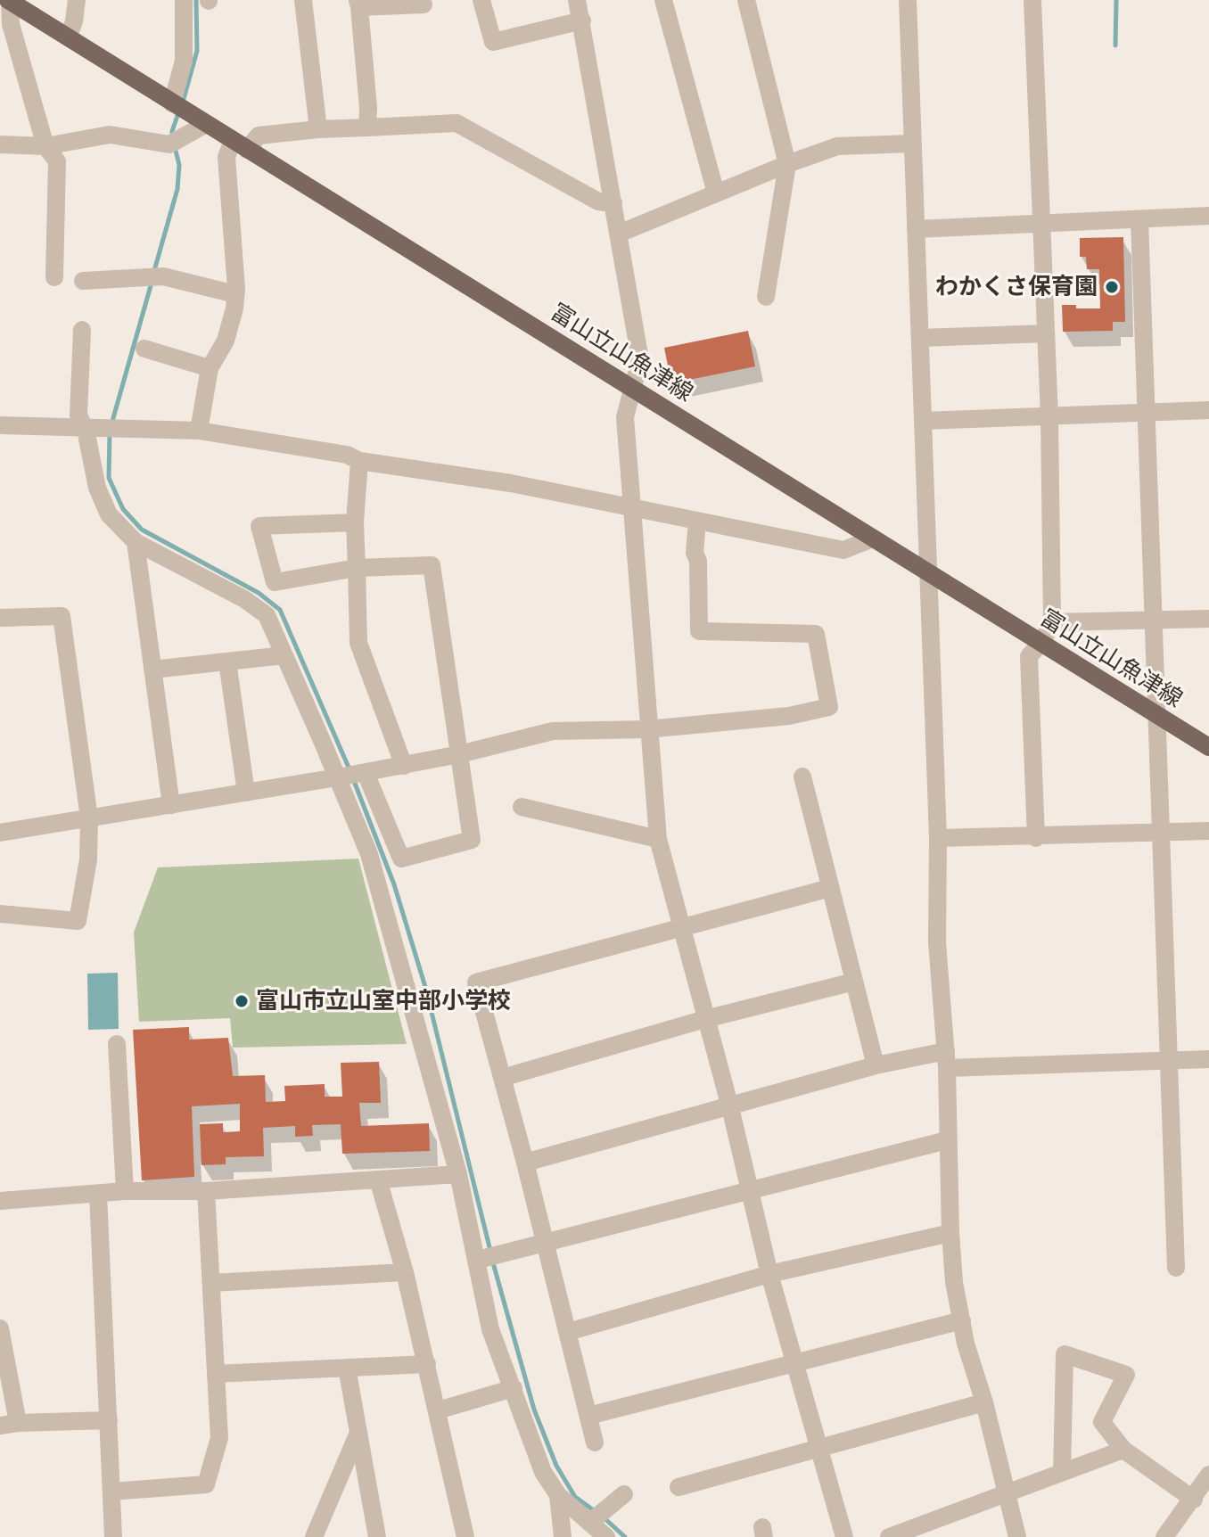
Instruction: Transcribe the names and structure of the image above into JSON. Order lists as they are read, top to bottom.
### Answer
{
  "streets": {
    "main road": ["富山立山魚津線"]
  },
  "places": ["わかくさ保育園", "富山市立山室中部小学校"]
}
